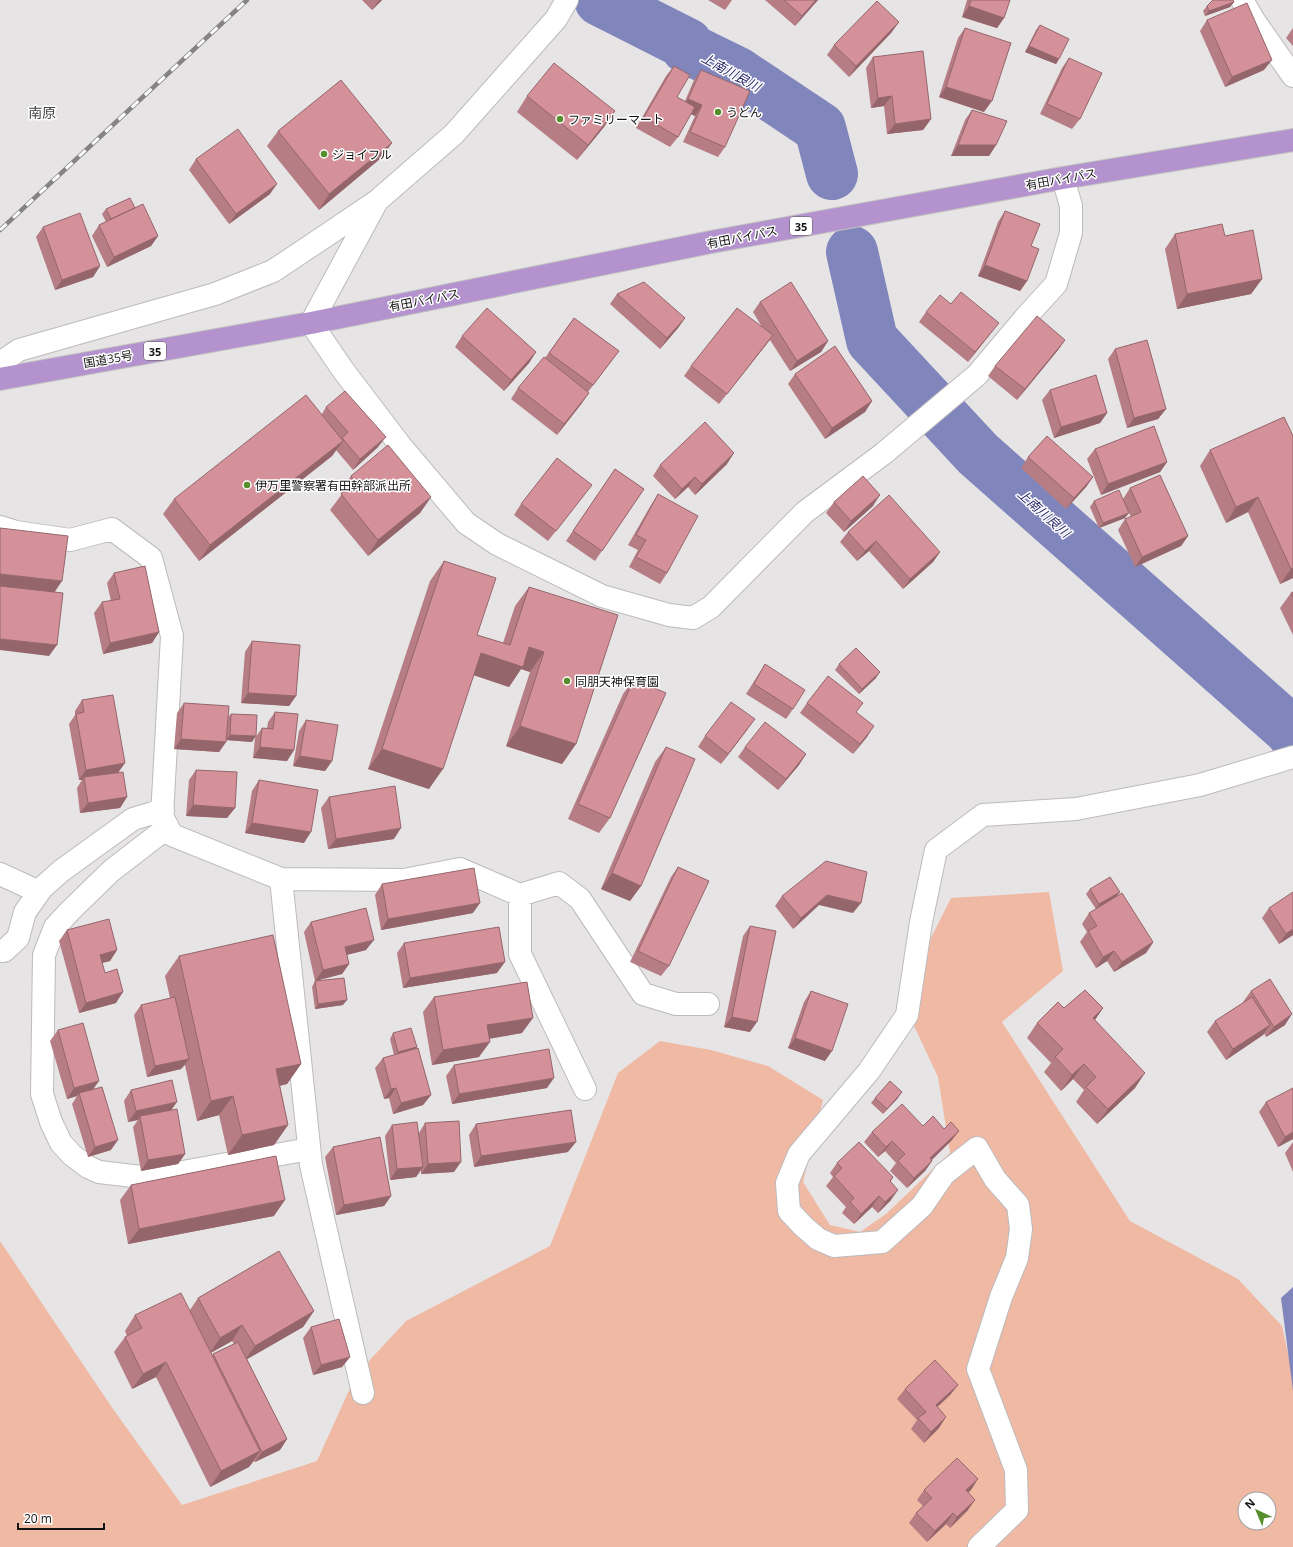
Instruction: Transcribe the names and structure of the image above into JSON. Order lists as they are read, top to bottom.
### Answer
{
  "streets": {
    "highway": ["有田バイパス", "35", "国道35号"]
  },
  "crossings": [
    ["有田バイパス", "国道35号"]
  ],
  "districts": ["南原"],
  "water": ["上南川良川"],
  "places": [
    "うどん",
    "ファミリーマート",
    "ジョイフル",
    "伊万里警察署有田幹部派出所",
    "同朋天神保育園"
  ],
  "scale_bar": "20 m",
  "north": "top left"
}
